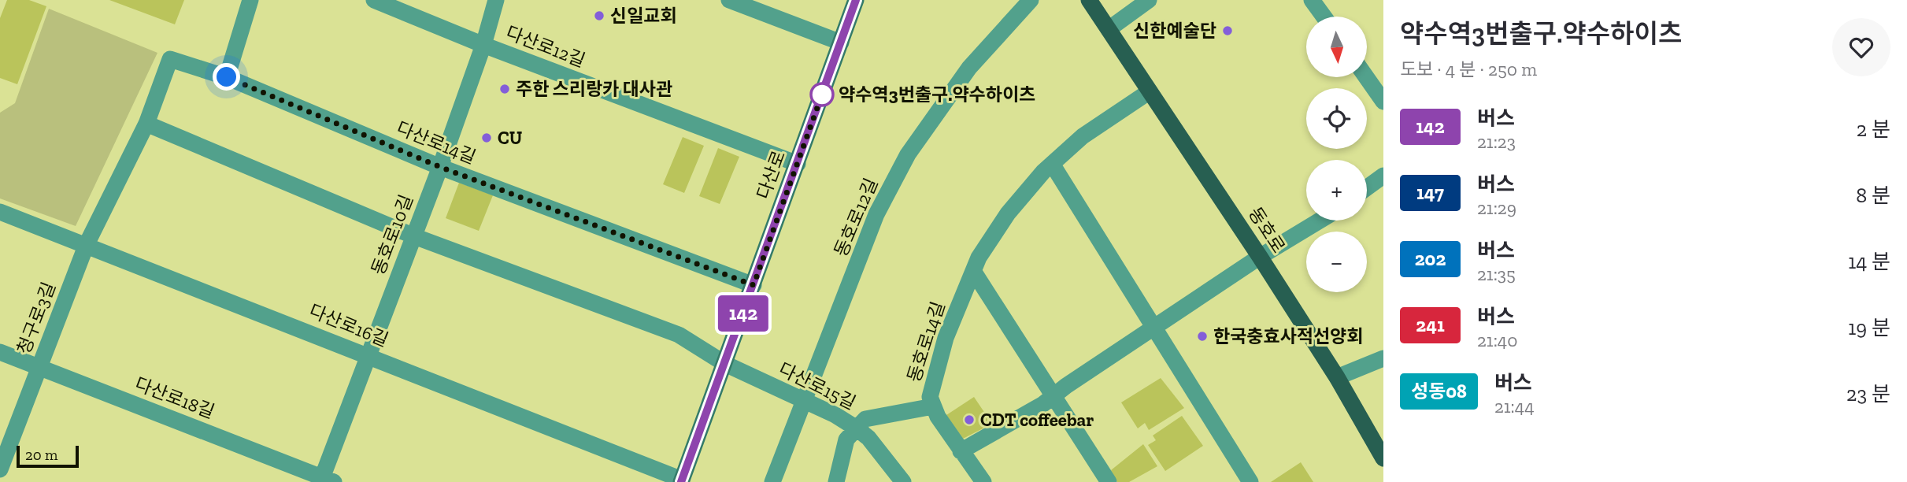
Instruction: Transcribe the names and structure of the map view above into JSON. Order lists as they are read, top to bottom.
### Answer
{
  "streets": {
    "main road": ["다산로", "동호로"],
    "street": [
      "다산로12길",
      "다산로14길",
      "동호로12길",
      "동호로10길",
      "청구로3길",
      "다산로16길",
      "동호로14길",
      "다산로15길",
      "다산로18길"
    ]
  },
  "crossings": [
    ["다산로12길", "다산로"],
    ["다산로12길", "동호로10길"],
    ["다산로14길", "다산로"],
    ["다산로14길", "동호로10길"],
    ["다산로14길", "청구로3길"],
    ["다산로14길", "다산로16길"],
    ["다산로", "다산로16길"],
    ["다산로", "다산로15길"],
    ["동호로12길", "다산로15길"],
    ["동호로", "동호로14길"],
    ["동호로10길", "다산로16길"],
    ["동호로10길", "다산로18길"],
    ["청구로3길", "다산로16길"],
    ["청구로3길", "다산로18길"]
  ],
  "places": [
    "신일교회",
    "신한예술단",
    "주한 스리랑카 대사관",
    "약수역3번출구.약수하이츠",
    "CU",
    "한국충효사적선양회",
    "CDT coffeebar"
  ],
  "lines": ["bus line 142"],
  "scale_bar": "20 m",
  "north": "bottom",
  "page": {
    "on_map": "142",
    "heading": ["약수역3번출구.약수하이츠", "도보 · 4 분 · 250 m"],
    "map_buttons": ["+", "−"],
    "list": [
      {
        "mark": "142",
        "name": "버스",
        "note": "21:23",
        "value": "2 분"
      },
      {
        "mark": "147",
        "name": "버스",
        "note": "21:29",
        "value": "8 분"
      },
      {
        "mark": "202",
        "name": "버스",
        "note": "21:35",
        "value": "14 분"
      },
      {
        "mark": "241",
        "name": "버스",
        "note": "21:40",
        "value": "19 분"
      },
      {
        "mark": "성동08",
        "name": "버스",
        "note": "21:44",
        "value": "23 분"
      }
    ],
    "scale": "20 m"
  }
}
